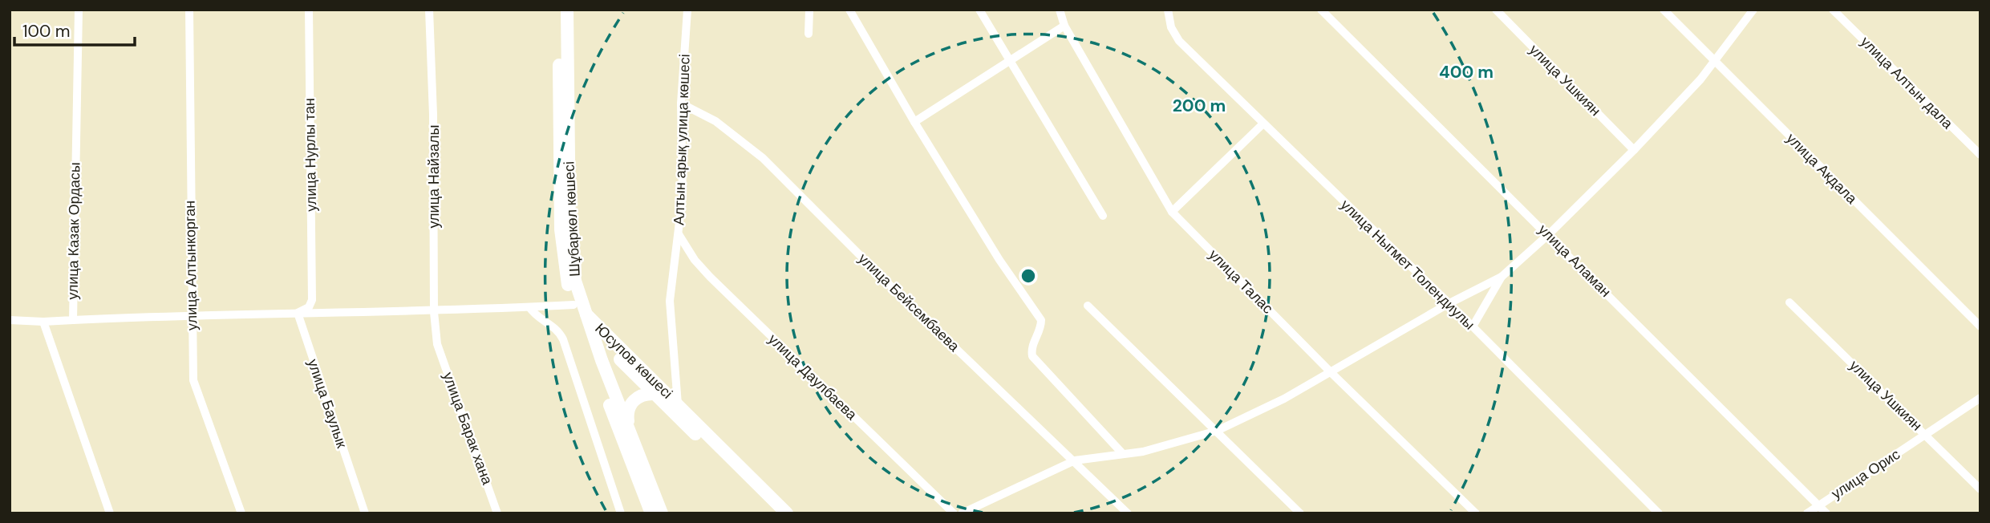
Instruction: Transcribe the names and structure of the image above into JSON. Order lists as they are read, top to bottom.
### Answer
{
  "streets": {
    "street": [
      "улица Ушкиян",
      "улица Алтын дала",
      "Алтын арық улица көшесі",
      "улица Нурлы тан",
      "улица Акдала",
      "улица Найзалы",
      "Шұбаркөл көшесі",
      "улица Казак Ордасы",
      "улица Аламан",
      "улица Ныгмет Толендиулы",
      "улица Алтынкорган",
      "улица Талас",
      "улица Бейсембаева",
      "Юсупов көшесі",
      "улица Даулбаева",
      "улица Баулык",
      "улица Барак хана",
      "улица Орис"
    ]
  },
  "crossings": [
    ["улица Ушкиян", "улица Орис"],
    ["Алтын арық улица көшесі", "улица Бейсембаева"],
    ["Алтын арық улица көшесі", "Юсупов көшесі"],
    ["Алтын арық улица көшесі", "улица Даулбаева"],
    ["улица Нурлы тан", "улица Баулык"],
    ["улица Найзалы", "улица Барак хана"],
    ["Шұбаркөл көшесі", "Юсупов көшесі"],
    ["улица Аламан", "улица Орис"]
  ],
  "scale_bar": "100 m",
  "rings": ["400 m", "200 m"]
}
